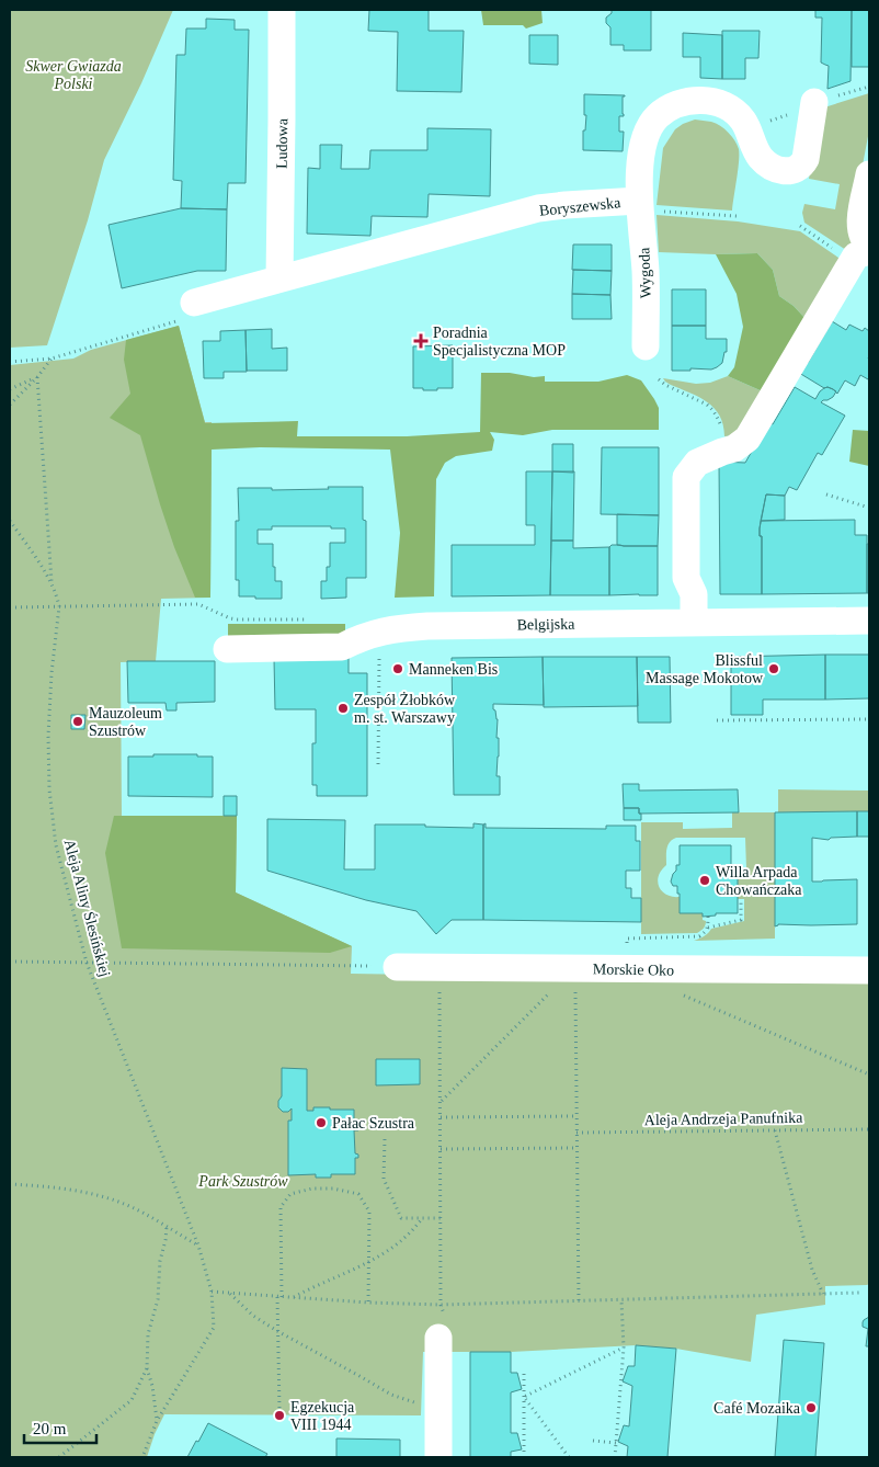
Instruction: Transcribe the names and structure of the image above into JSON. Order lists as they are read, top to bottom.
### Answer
{
  "streets": {
    "street": [
      "Ludowa",
      "Boryszewska",
      "Wygoda",
      "Belgijska",
      "Morskie Oko"
    ],
    "path": ["Aleja Aliny Ślesińskiej", "Aleja Andrzeja Panufnika"]
  },
  "crossings": [
    ["Ludowa", "Boryszewska"],
    ["Boryszewska", "Wygoda"]
  ],
  "parks": ["Skwer Gwiazda Polski", "Park Szustrów"],
  "places": {
    "health": ["Poradnia Specjalistyczna MOP"],
    "other": [
      "Manneken Bis",
      "Blissful Massage Mokotow",
      "Zespół Żłobków m. st. Warszawy",
      "Mauzoleum Szustrów",
      "Willa Arpada Chowańczaka",
      "Pałac Szustra",
      "Café Mozaika",
      "Egzekucja VIII 1944"
    ]
  },
  "scale_bar": "20 m"
}
